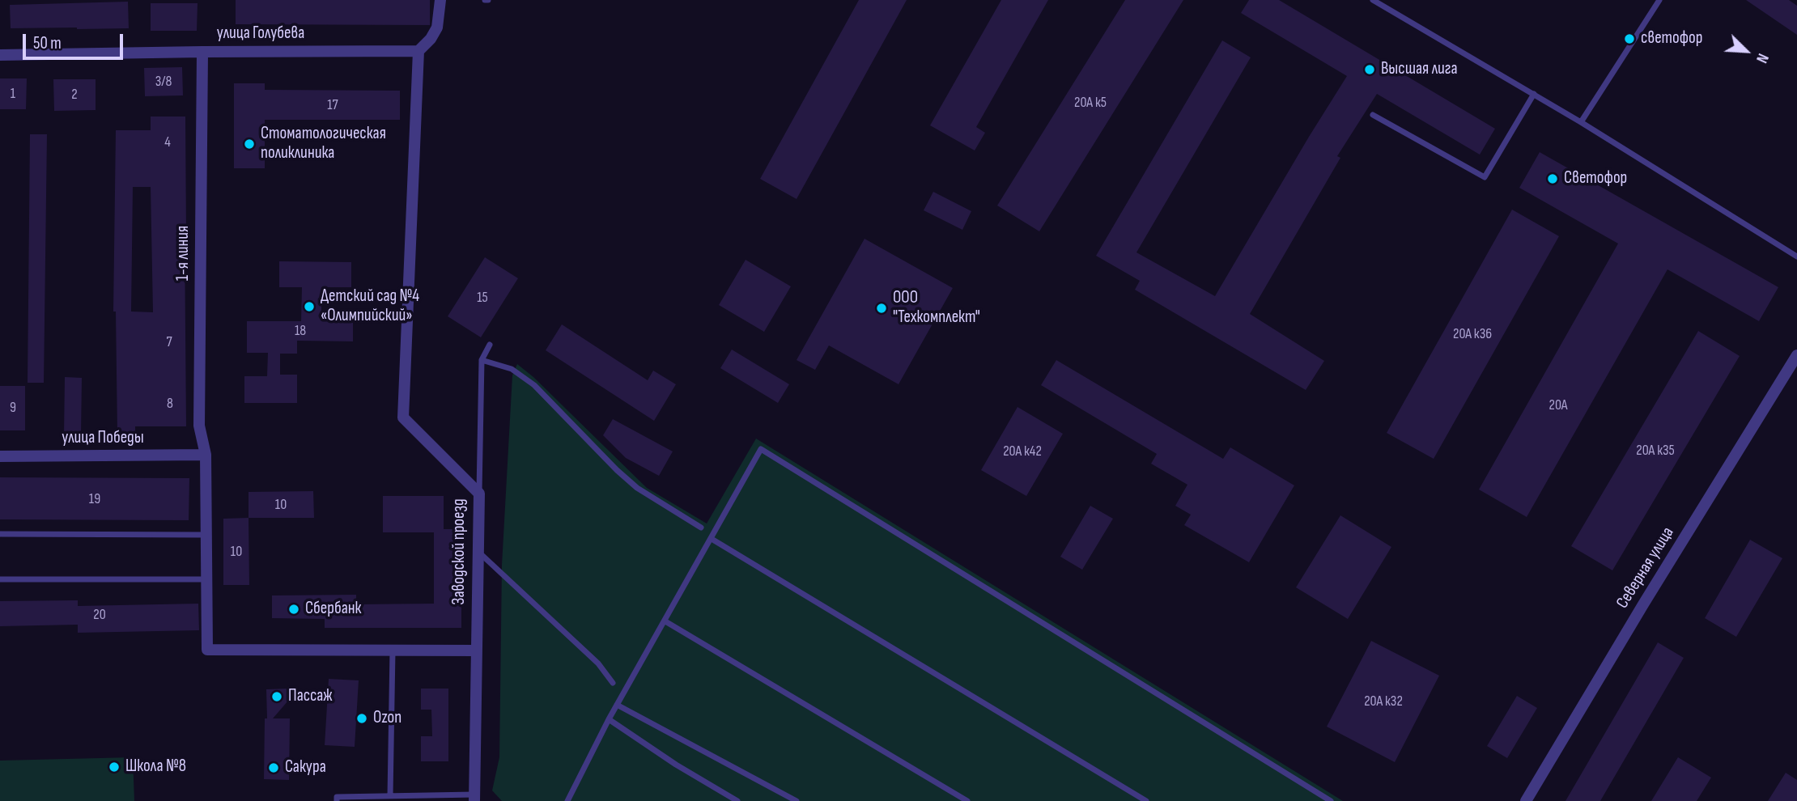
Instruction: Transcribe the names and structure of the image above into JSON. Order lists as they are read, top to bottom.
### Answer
{
  "streets": {
    "street": [
      "улица Голубева",
      "1-я линия",
      "улица Победы",
      "Заводской проезд",
      "Северная улица"
    ]
  },
  "crossings": [
    ["улица Голубева", "1-я линия"],
    ["улица Голубева", "Заводской проезд"],
    ["1-я линия", "улица Победы"]
  ],
  "places": [
    "светофор",
    "Высшая лига",
    "Стоматологическая поликлиника",
    "Светофор",
    "Детский сад №4 «Олимпийский»",
    "ООО \"Техкомплект\"",
    "Сбербанк",
    "Пассаж",
    "Ozon",
    "Школа №8",
    "Сакура"
  ],
  "house_numbers": [
    "3/8",
    "1",
    "2",
    "20А к5",
    "17",
    "4",
    "15",
    "18",
    "20А к36",
    "7",
    "8",
    "20А",
    "9",
    "20А к35",
    "20А к42",
    "19",
    "10",
    "10",
    "20",
    "20А к32"
  ],
  "scale_bar": "50 m",
  "north": "bottom right"
}
